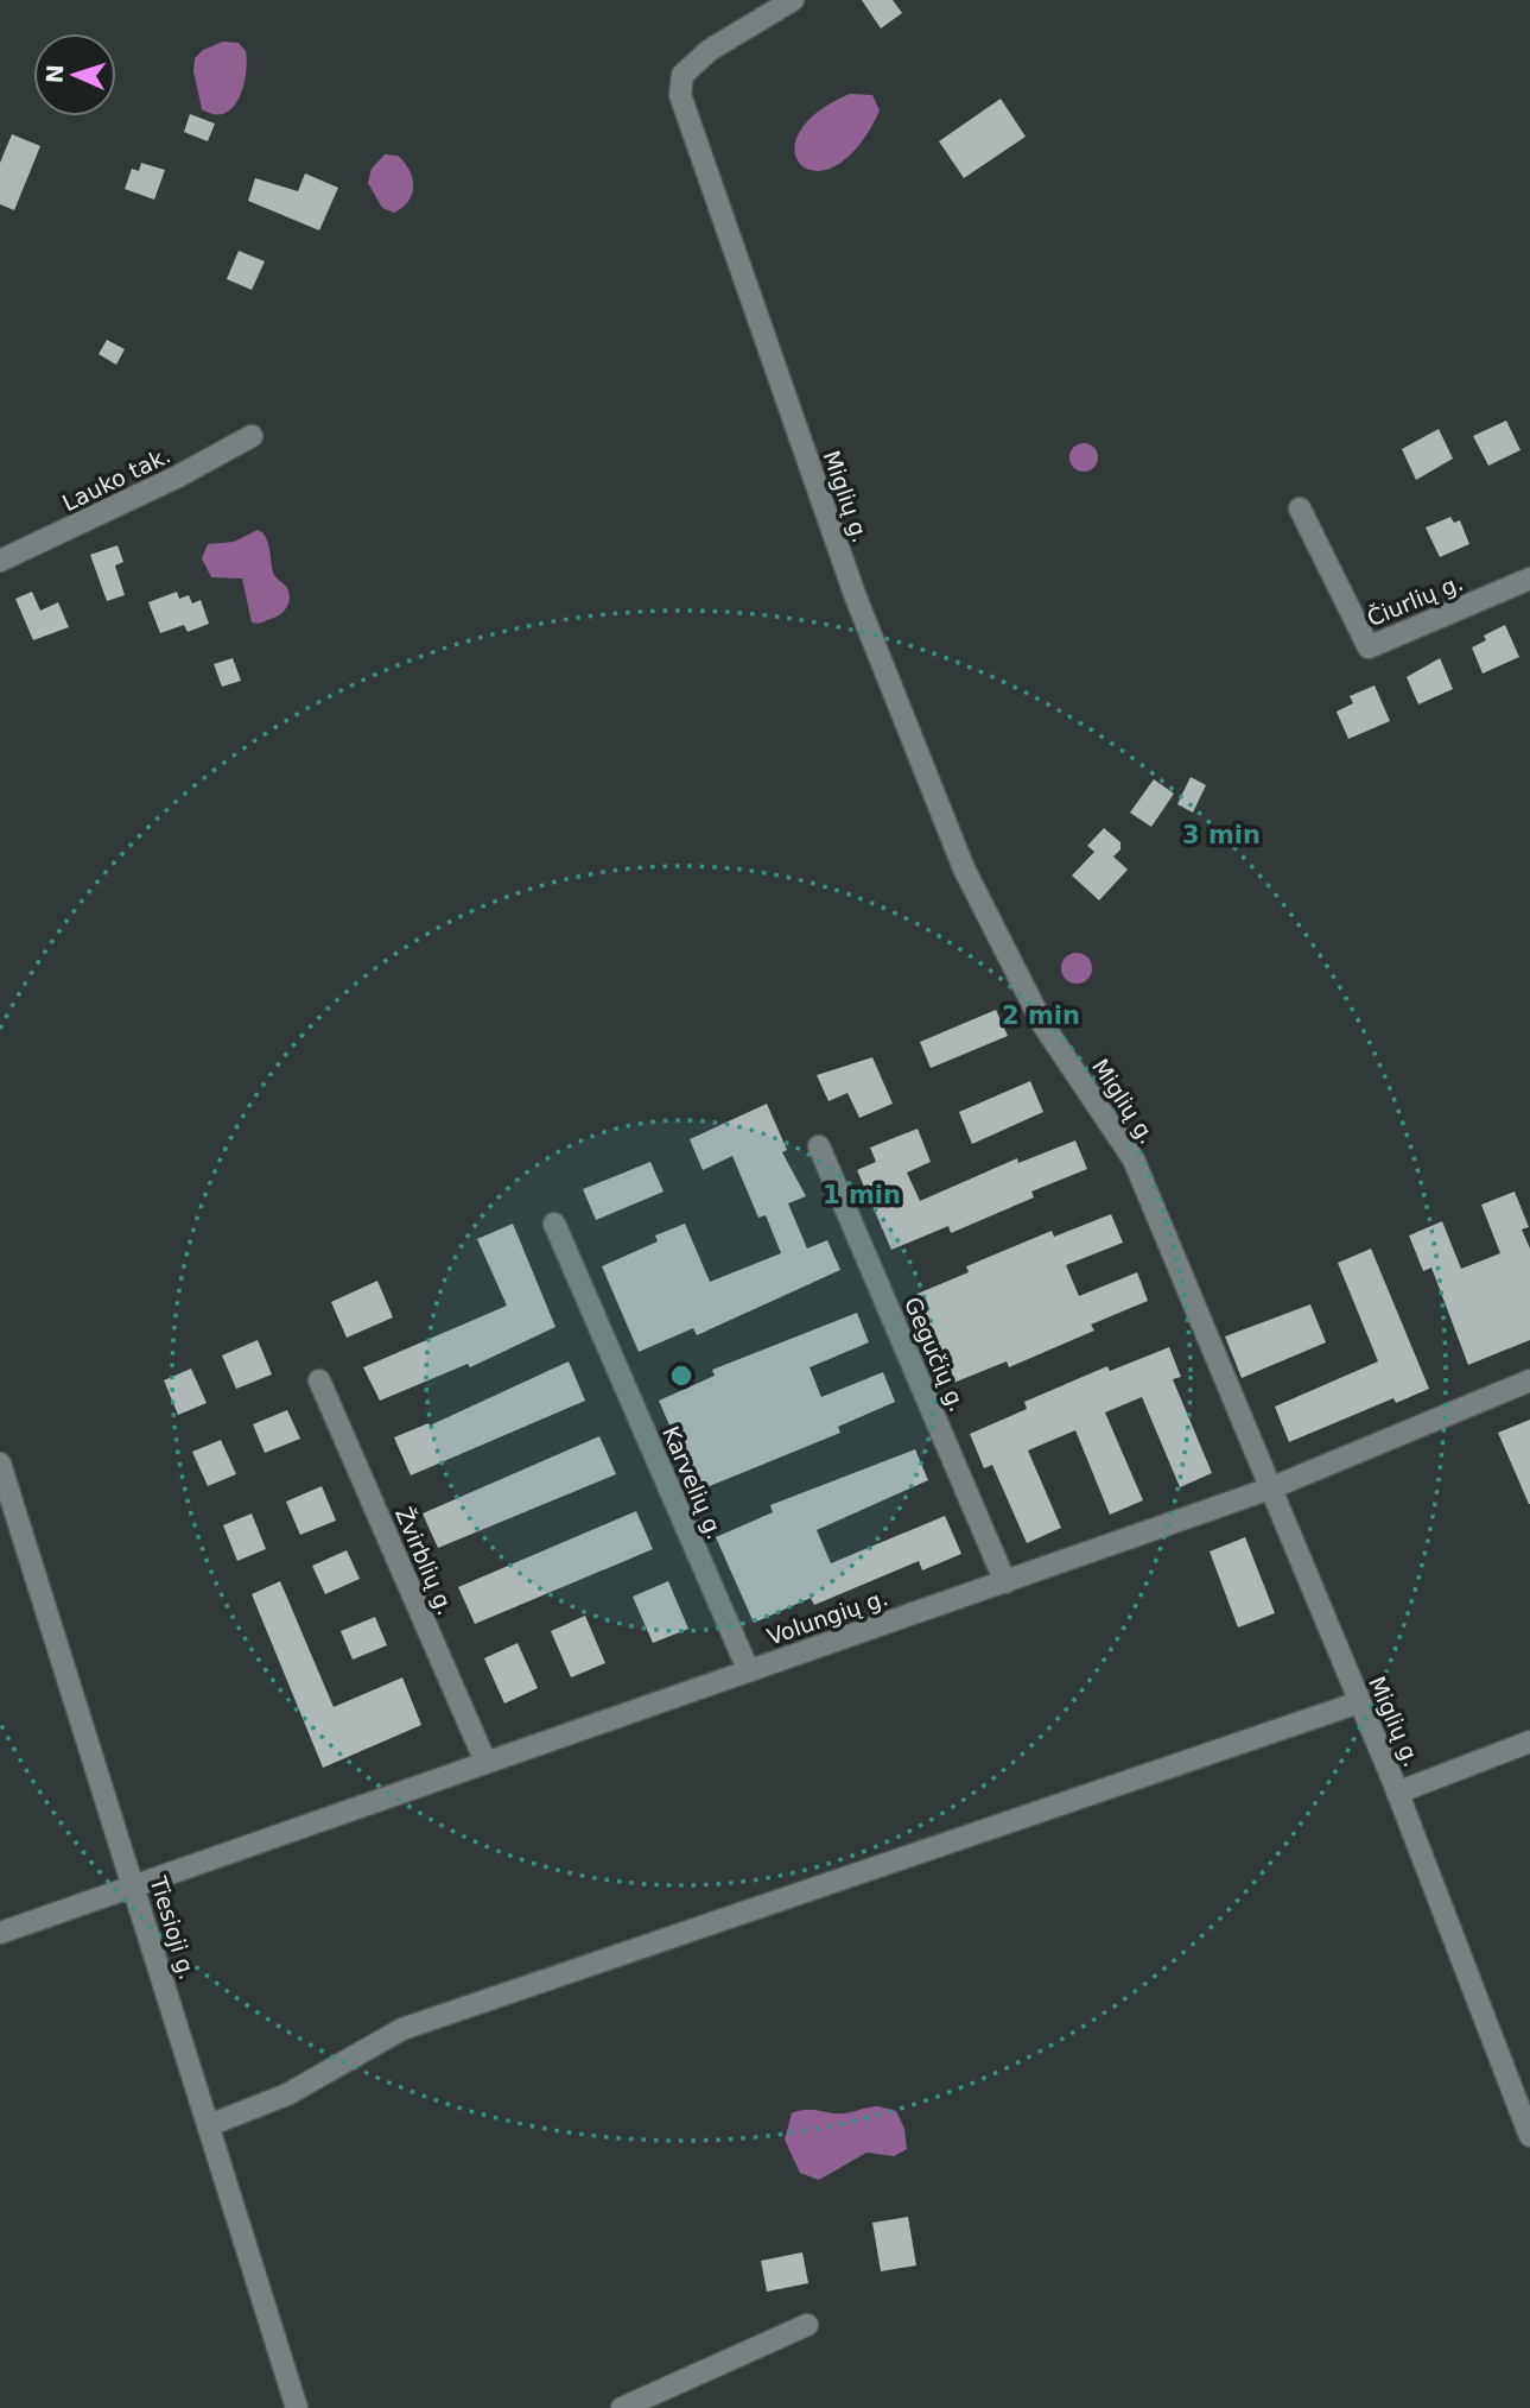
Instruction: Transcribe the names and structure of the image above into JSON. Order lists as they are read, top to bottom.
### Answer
{
  "streets": {
    "street": [
      "Lauko tak.",
      "Miglių g.",
      "Čiurlių g.",
      "Gegučių g.",
      "Karvelių g.",
      "Žvirblių g.",
      "Volungių g.",
      "Tiesioji g."
    ]
  },
  "crossings": [
    ["Miglių g.", "Volungių g."],
    ["Gegučių g.", "Volungių g."],
    ["Karvelių g.", "Volungių g."],
    ["Žvirblių g.", "Volungių g."],
    ["Volungių g.", "Tiesioji g."]
  ],
  "north": "left",
  "rings": ["3 min", "2 min", "1 min"]
}
